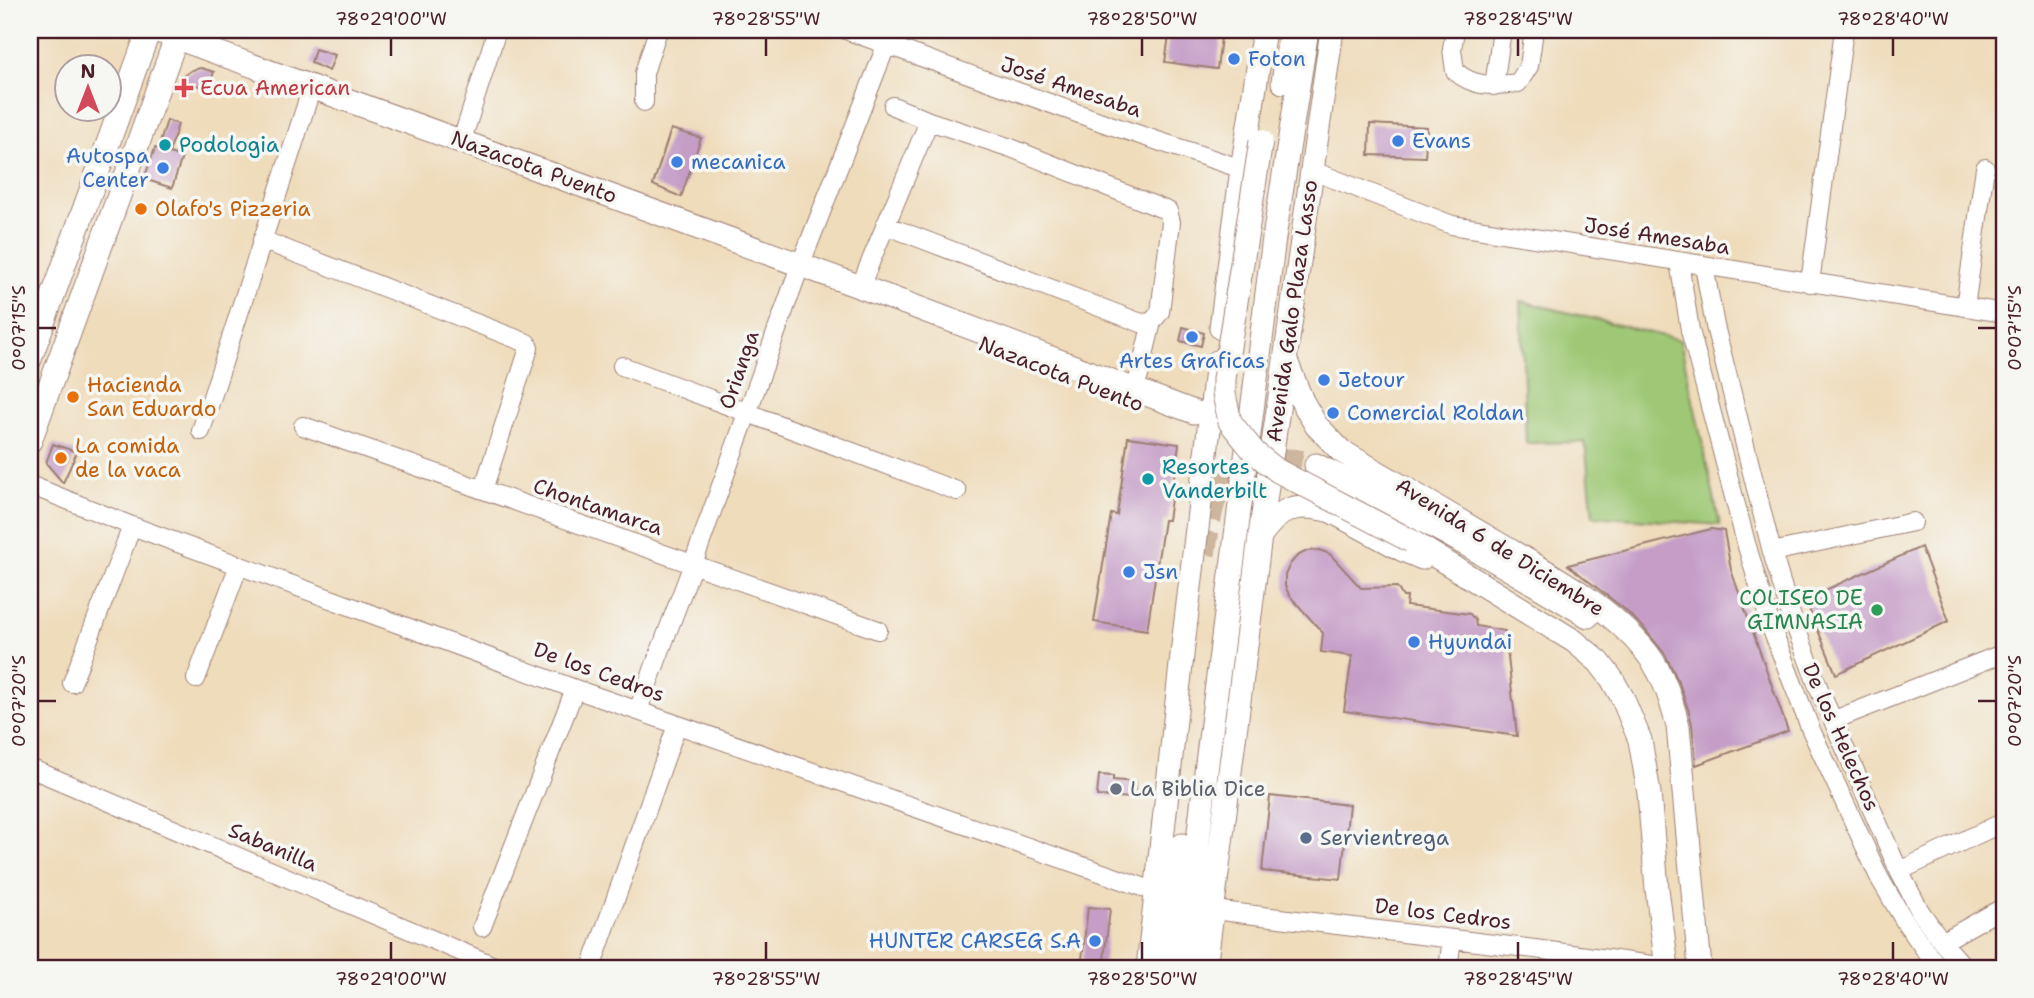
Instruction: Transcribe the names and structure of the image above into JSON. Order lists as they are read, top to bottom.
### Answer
{
  "streets": {
    "main road": ["Nazacota Puento", "Avenida Galo Plaza Lasso", "Avenida 6 de Diciembre"],
    "street": [
      "José Amesaba",
      "Orianga",
      "Chontamarca",
      "De los Cedros",
      "De los Helechos",
      "Sabanilla"
    ]
  },
  "crossings": [
    ["José Amesaba", "Avenida Galo Plaza Lasso"],
    ["José Amesaba", "Orianga"],
    ["José Amesaba", "De los Helechos"],
    ["Nazacota Puento", "Orianga"],
    ["Avenida Galo Plaza Lasso", "Avenida 6 de Diciembre"],
    ["Avenida Galo Plaza Lasso", "De los Cedros"],
    ["Orianga", "Chontamarca"],
    ["Orianga", "De los Cedros"],
    ["Avenida 6 de Diciembre", "De los Cedros"]
  ],
  "places": {
    "other": [
      "Foton",
      "Evans",
      "Podologia",
      "mecanica",
      "Autospa Center",
      "Olafo's Pizzeria",
      "Artes Graficas",
      "Jetour",
      "Hacienda San Eduardo",
      "Comercial Roldan",
      "La comida de la vaca",
      "Resortes Vanderbilt",
      "Jsn",
      "COLISEO DE GIMNASIA",
      "Hyundai",
      "La Biblia Dice",
      "Servientrega",
      "HUNTER CARSEG S.A"
    ],
    "health": ["Ecua American"]
  },
  "north": "top",
  "coordinates": [
    "78°29'00\"W",
    "78°28'55\"W",
    "78°28'50\"W",
    "78°28'45\"W",
    "78°28'40\"W",
    "0°07'15\"S",
    "0°07'20\"S"
  ]
}
